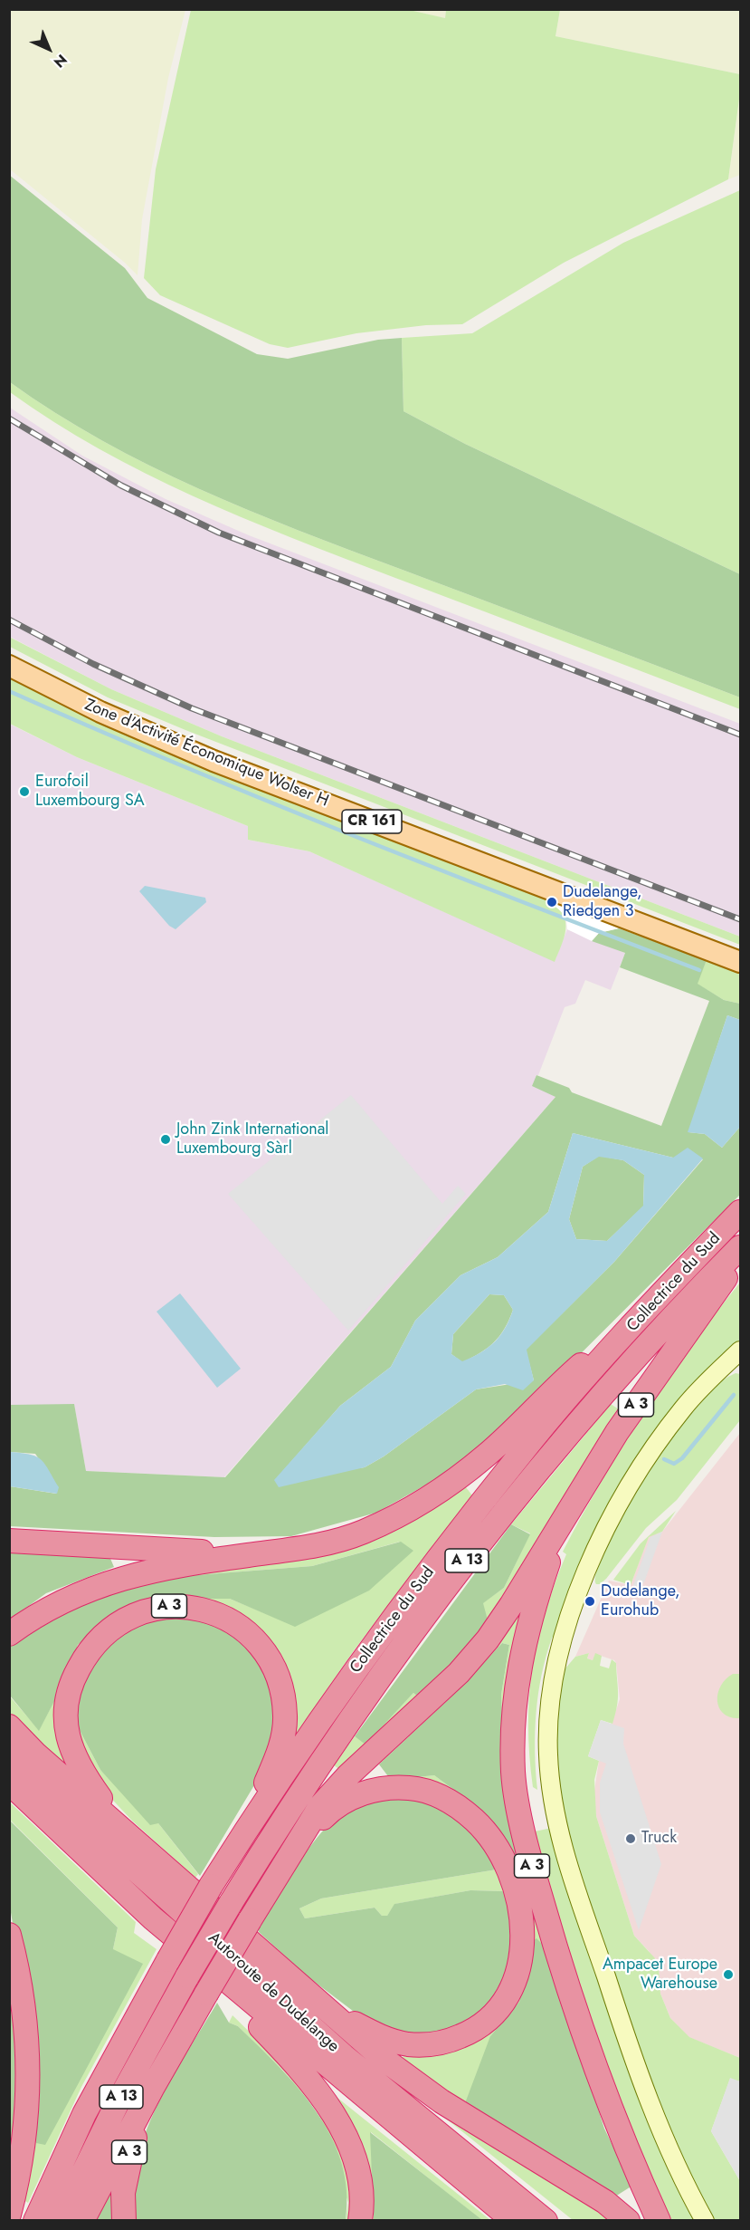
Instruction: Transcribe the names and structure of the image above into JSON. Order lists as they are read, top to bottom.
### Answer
{
  "streets": {
    "highway": [
      "Collectrice du Sud",
      "A 3",
      "A 13",
      "Autoroute de Dudelange"
    ],
    "main road": ["Zone d'Activité Économique Wolser H", "CR 161"]
  },
  "crossings": [
    ["Collectrice du Sud", "A 3"],
    ["A 3", "A 13"]
  ],
  "places": [
    "Eurofoil Luxembourg SA",
    "Dudelange, Riedgen 3",
    "John Zink International Luxembourg Sàrl",
    "Dudelange, Eurohub",
    "Truck",
    "Ampacet Europe Warehouse"
  ],
  "north": "bottom right"
}
